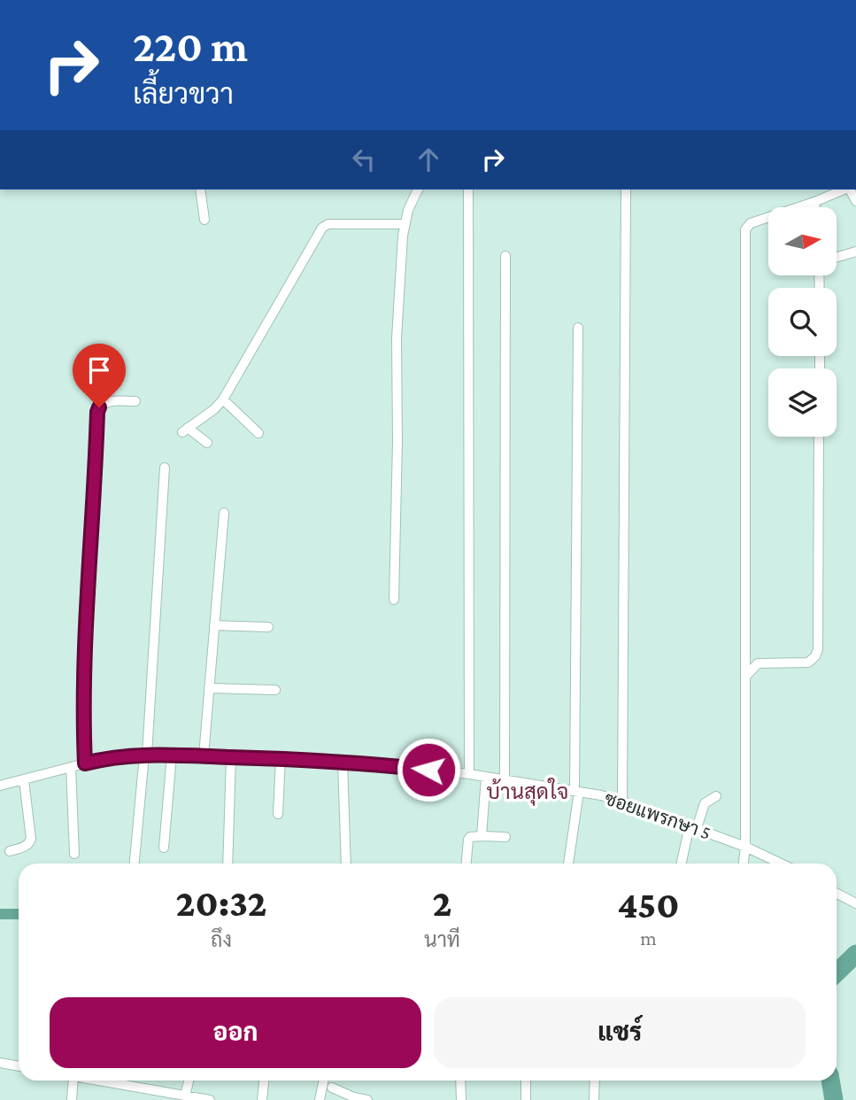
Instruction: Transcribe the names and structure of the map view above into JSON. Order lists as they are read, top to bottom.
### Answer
{
  "streets": {
    "street": ["ซอยแพรกษา 5"]
  },
  "districts": ["บ้านสุดใจ"],
  "north": "right",
  "page": {
    "turn": ["220 m", "เลี้ยวขวา"],
    "eta": [
      "20:32",
      "ถึง",
      "2",
      "นาที",
      "450",
      "m"
    ],
    "buttons": ["ออก", "แชร์"]
  }
}
